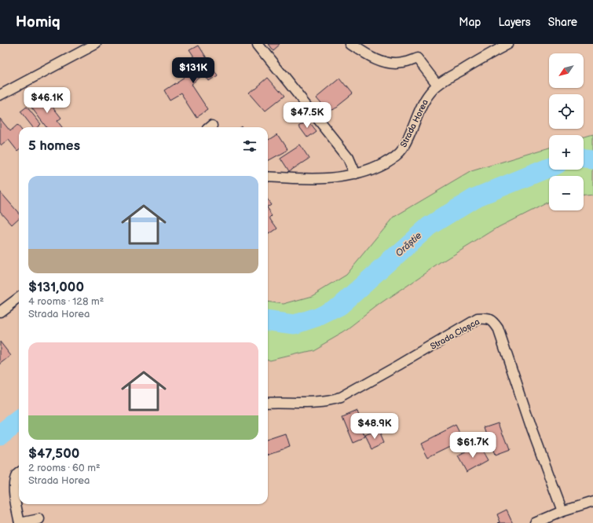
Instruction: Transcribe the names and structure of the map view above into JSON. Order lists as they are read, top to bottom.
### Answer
{
  "streets": {
    "street": ["Strada Horea", "Strada Cloșca"]
  },
  "water": ["Orăștie"],
  "north": "bottom left",
  "page": {
    "header": "Homiq",
    "nav": ["Map", "Layers", "Share"],
    "map_buttons": ["+", "−"],
    "price": [
      "$131K",
      "$46.1K",
      "$47.5K",
      "$48.9K",
      "$61.7K"
    ],
    "heading": "5 homes",
    "list": [
      {
        "name": "$131,000",
        "note": "4 rooms · 128 m² · Strada Horea"
      },
      {
        "name": "$47,500",
        "note": "2 rooms · 60 m² · Strada Horea"
      }
    ]
  }
}
